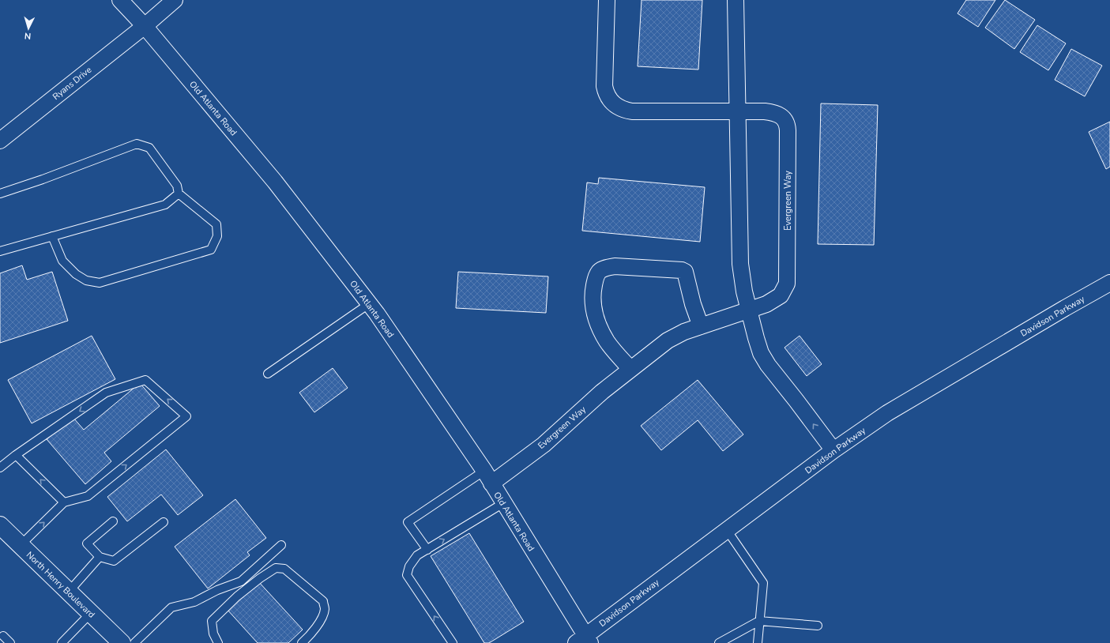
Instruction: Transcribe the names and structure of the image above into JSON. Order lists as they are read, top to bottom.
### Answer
{
  "streets": {
    "highway": ["North Henry Boulevard"],
    "street": [
      "Ryans Drive",
      "Old Atlanta Road",
      "Evergreen Way",
      "Davidson Parkway"
    ]
  },
  "crossings": [
    ["Ryans Drive", "Old Atlanta Road"],
    ["Old Atlanta Road", "Evergreen Way"],
    ["Old Atlanta Road", "Davidson Parkway"]
  ],
  "north": "bottom"
}
